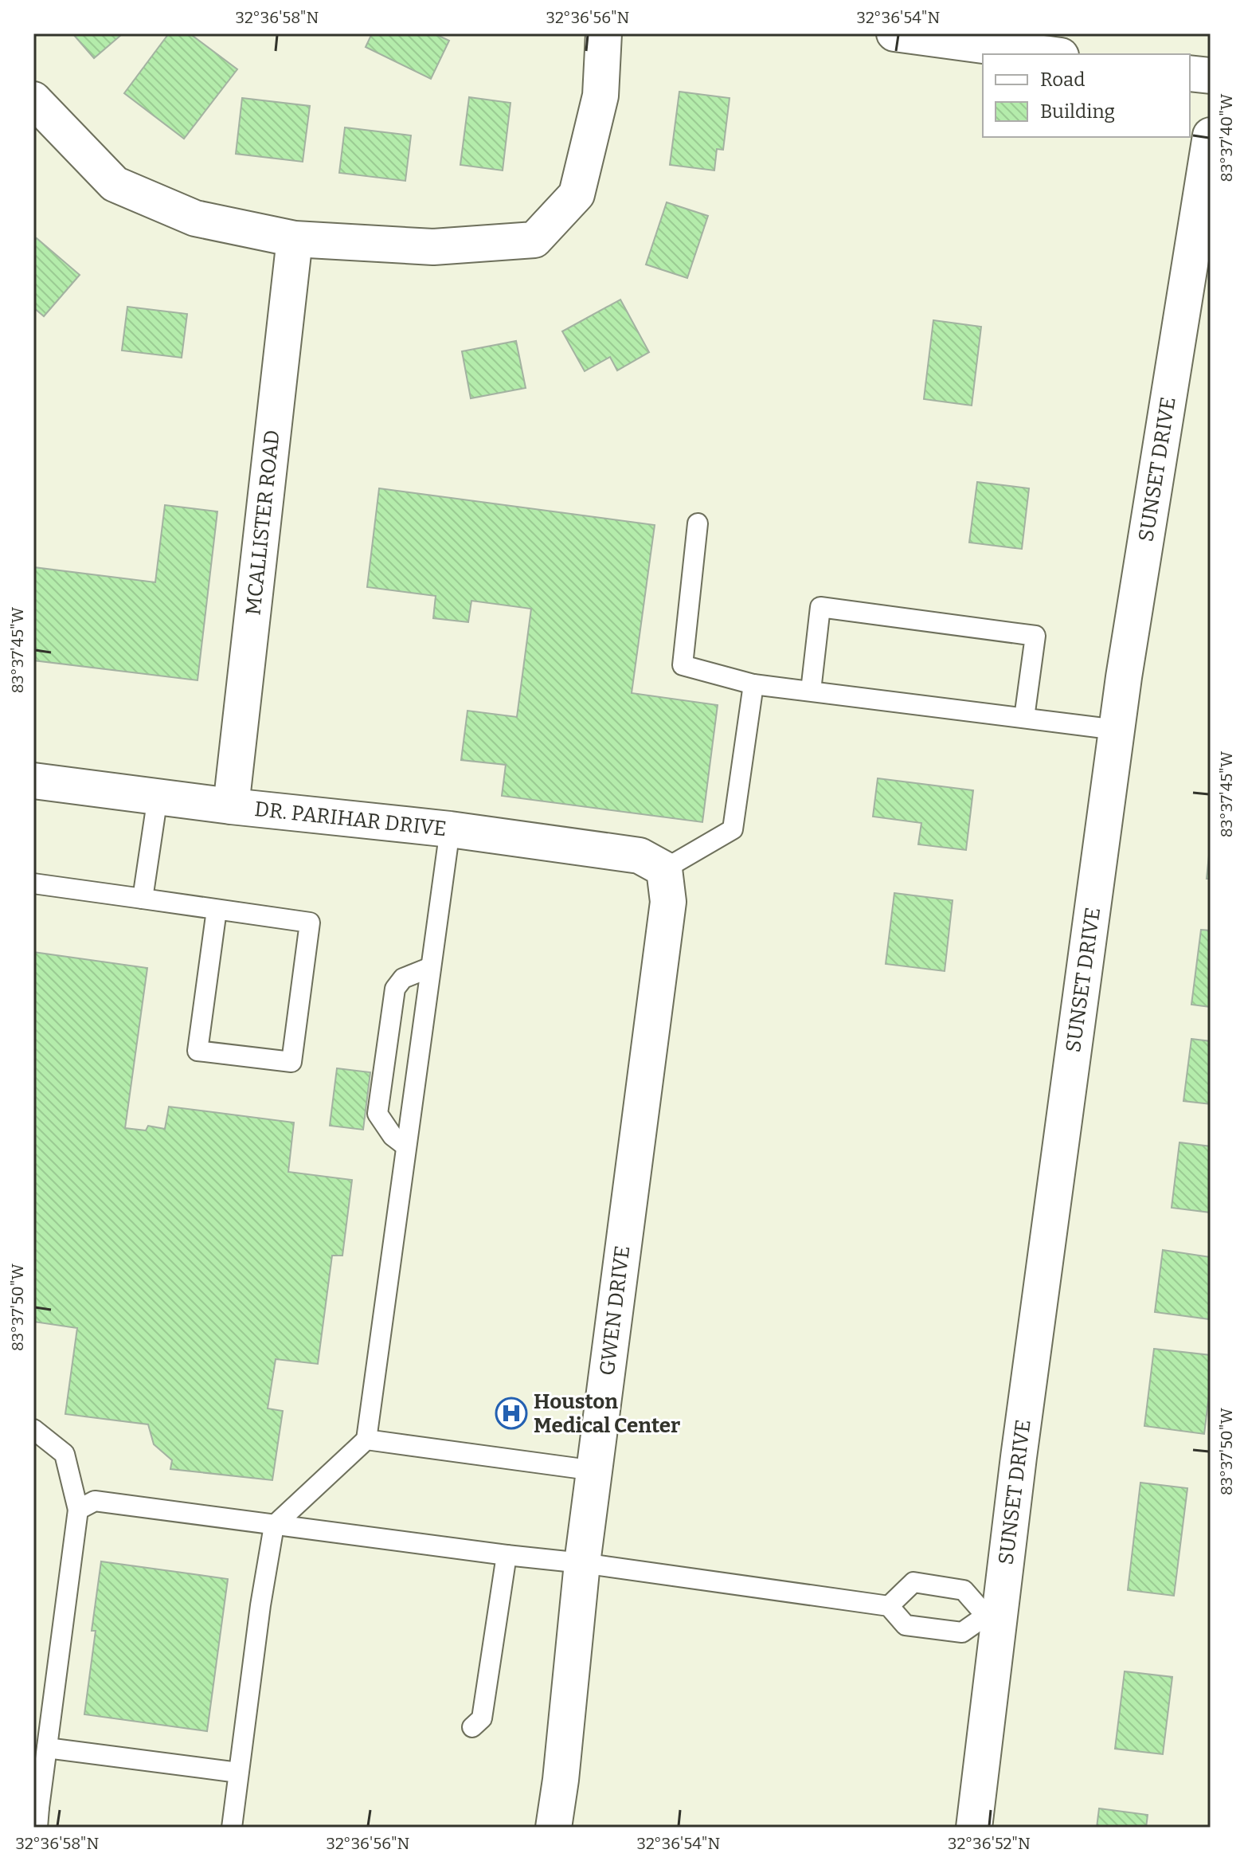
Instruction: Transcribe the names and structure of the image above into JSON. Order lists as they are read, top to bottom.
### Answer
{
  "streets": {
    "street": [
      "SUNSET DRIVE",
      "MCALLISTER ROAD",
      "DR. PARIHAR DRIVE",
      "GWEN DRIVE"
    ]
  },
  "crossings": [
    ["MCALLISTER ROAD", "DR. PARIHAR DRIVE"],
    ["DR. PARIHAR DRIVE", "GWEN DRIVE"]
  ],
  "places": {
    "hospital": ["Houston Medical Center"]
  },
  "legend": ["Road", "Building"],
  "coordinates": [
    "32°36'58\"N",
    "32°36'56\"N",
    "32°36'54\"N",
    "83°37'40\"W",
    "83°37'45\"W",
    "83°37'50\"W",
    "32°36'52\"N"
  ]
}
